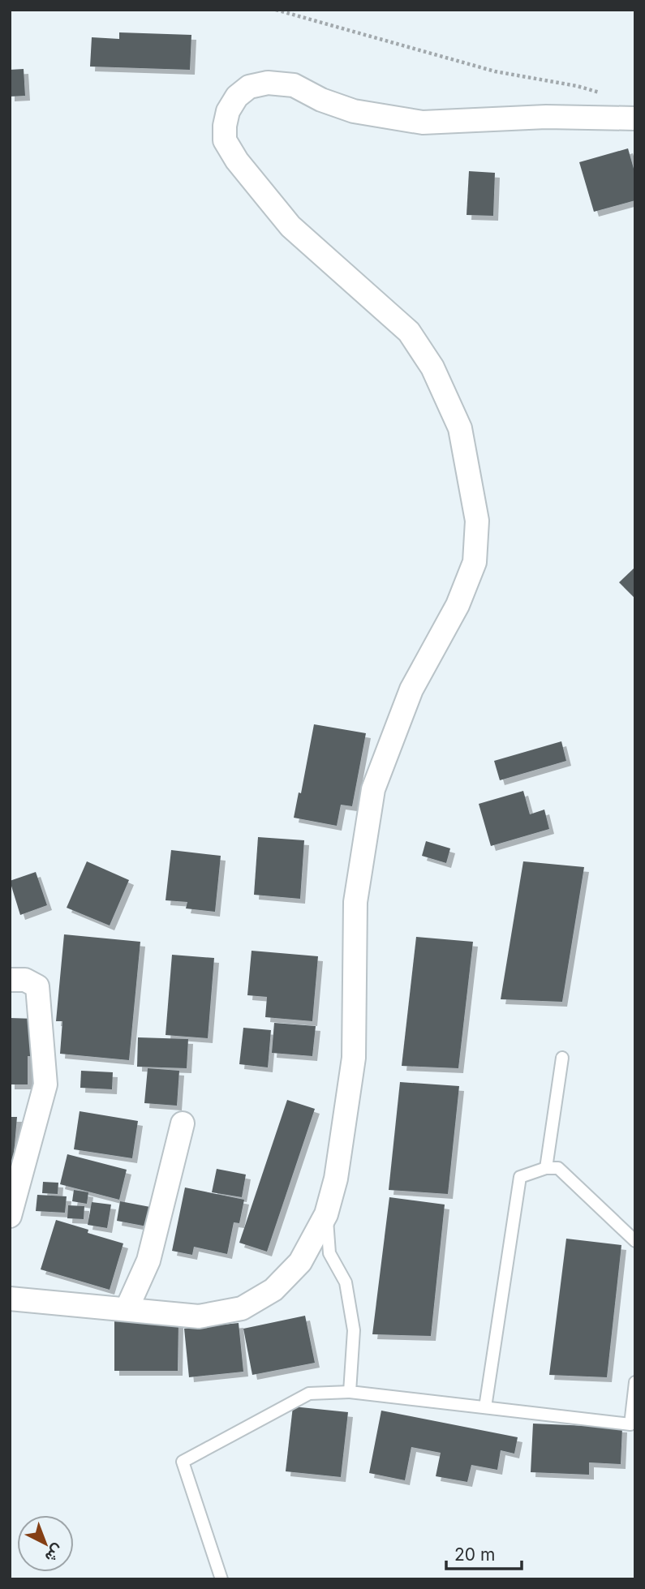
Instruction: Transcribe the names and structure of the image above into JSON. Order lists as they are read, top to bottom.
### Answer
{
  "scale_bar": "20 m",
  "north": "bottom right"
}
